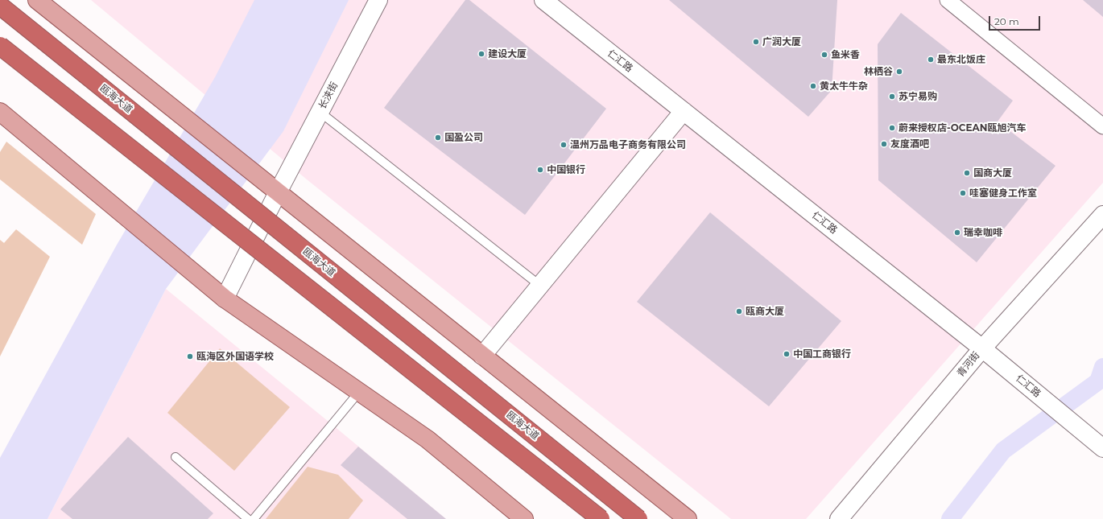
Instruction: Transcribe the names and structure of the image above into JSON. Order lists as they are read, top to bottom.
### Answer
{
  "streets": {
    "highway": ["瓯海大道"],
    "street": ["仁汇路", "长浃街", "青河街"]
  },
  "crossings": [
    ["仁汇路", "青河街"]
  ],
  "places": [
    "广润大厦",
    "建设大厦",
    "鱼米香",
    "最东北饭庄",
    "林栖谷",
    "黄太牛牛杂",
    "苏宁易购",
    "蔚来授权店-OCEAN瓯旭汽车",
    "国盈公司",
    "友度酒吧",
    "温州万品电子商务有限公司",
    "中国银行",
    "国商大厦",
    "哇塞健身工作室",
    "瑞幸咖啡",
    "瓯商大厦",
    "中国工商银行",
    "瓯海区外国语学校"
  ],
  "scale_bar": "20 m"
}
